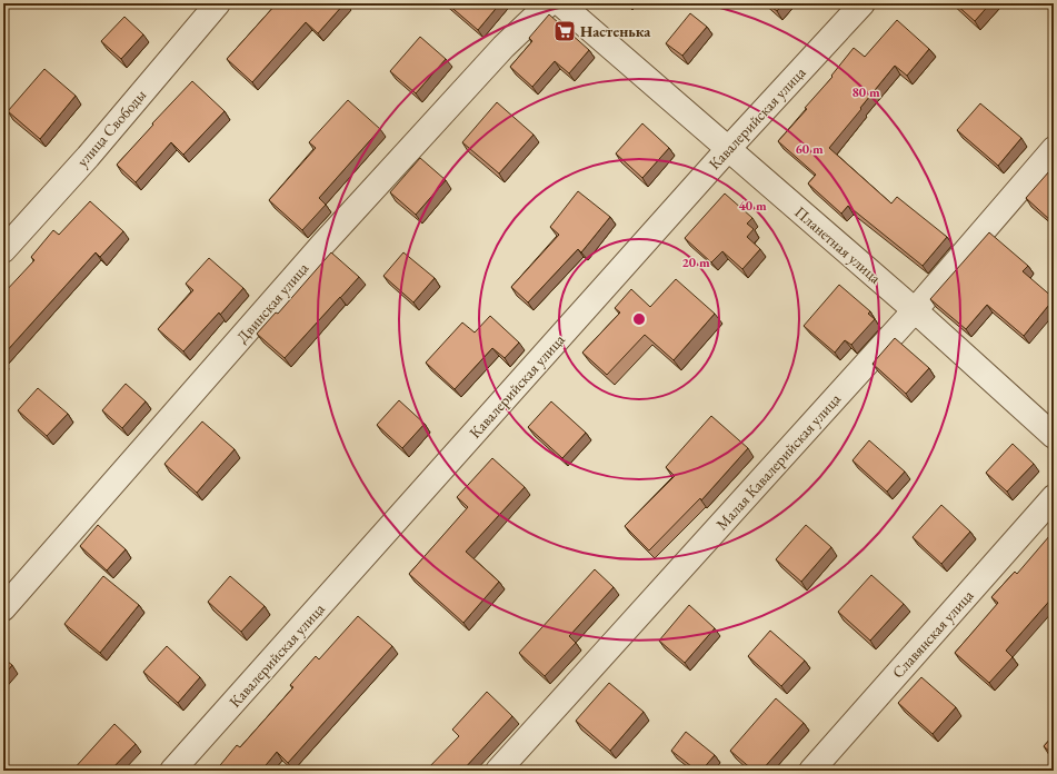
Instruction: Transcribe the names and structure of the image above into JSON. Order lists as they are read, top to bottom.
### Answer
{
  "streets": {
    "street": [
      "Кавалерийская улица",
      "улица Свободы",
      "Планетная улица",
      "Двинская улица",
      "Малая Кавалерийская улица",
      "Славянская улица"
    ]
  },
  "crossings": [
    ["Кавалерийская улица", "Планетная улица"],
    ["Планетная улица", "Малая Кавалерийская улица"]
  ],
  "places": {
    "supermarket": ["Настенька"]
  },
  "rings": [
    "80 m",
    "60 m",
    "40 m",
    "20 m"
  ]
}
